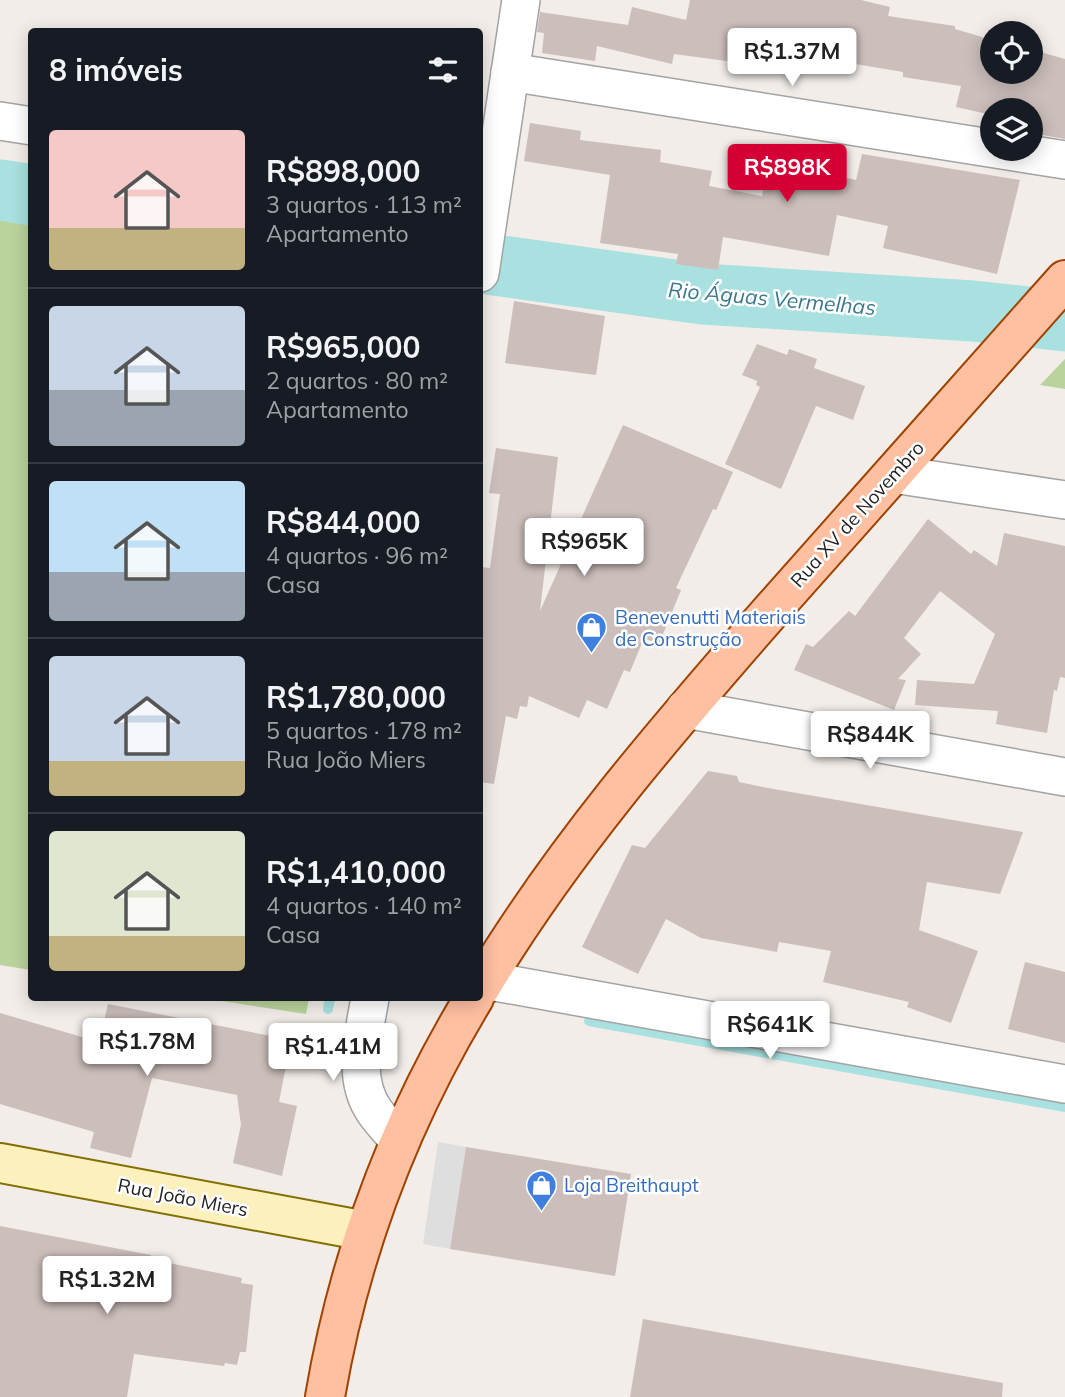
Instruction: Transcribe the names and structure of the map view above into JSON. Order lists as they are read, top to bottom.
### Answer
{
  "streets": {
    "main road": ["Rua XV de Novembro"],
    "street": ["Rua João Miers"]
  },
  "crossings": [
    ["Rua XV de Novembro", "Rua João Miers"]
  ],
  "water": ["Rio Águas Vermelhas"],
  "places": {
    "shop": ["Benevenutti Materiais de Construção", "Loja Breithaupt"]
  },
  "page": {
    "price": [
      "R$1.37M",
      "R$898K",
      "R$965K",
      "R$844K",
      "R$641K",
      "R$1.78M",
      "R$1.41M",
      "R$1.32M"
    ],
    "heading": "8 imóveis",
    "list": [
      {
        "name": "R$898,000",
        "note": "3 quartos · 113 m² · Apartamento"
      },
      {
        "name": "R$965,000",
        "note": "2 quartos · 80 m² · Apartamento"
      },
      {
        "name": "R$844,000",
        "note": "4 quartos · 96 m² · Casa"
      },
      {
        "name": "R$1,780,000",
        "note": "5 quartos · 178 m² · Rua João Miers"
      },
      {
        "name": "R$1,410,000",
        "note": "4 quartos · 140 m² · Casa"
      }
    ]
  }
}
